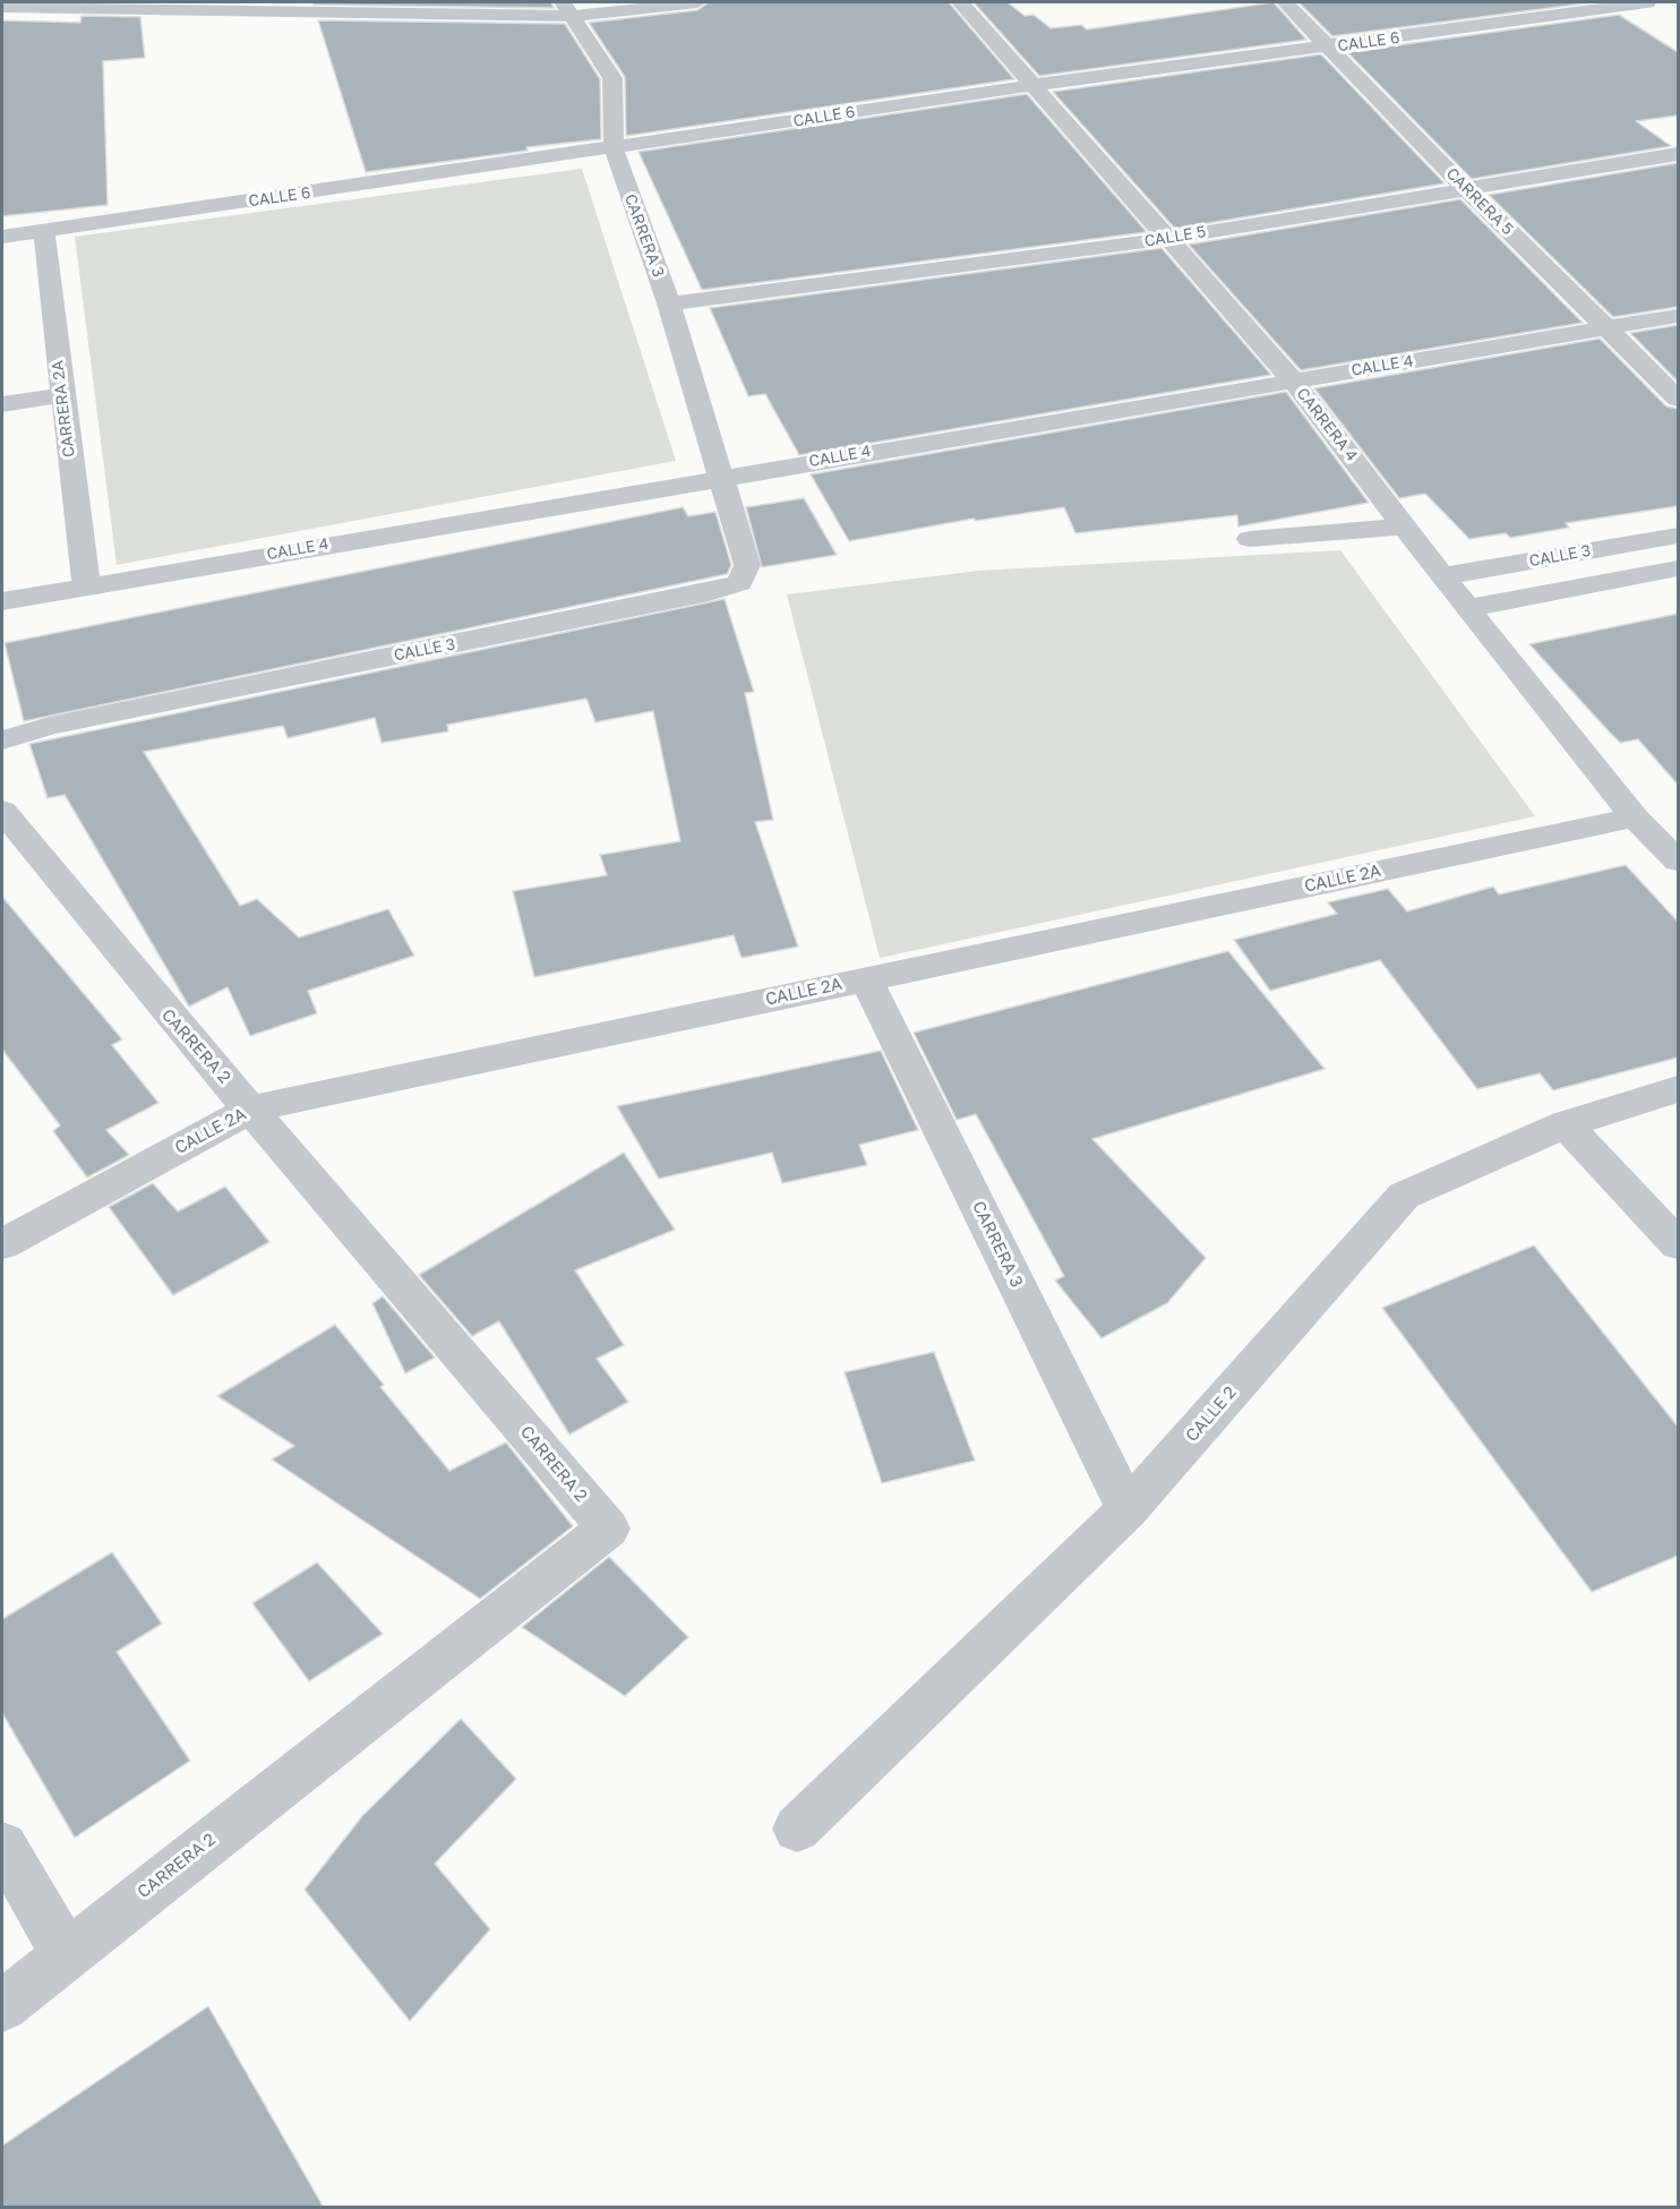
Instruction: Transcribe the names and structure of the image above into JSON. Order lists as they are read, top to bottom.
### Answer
{
  "streets": {
    "street": [
      "CALLE 6",
      "CARRERA 5",
      "CARRERA 3",
      "CALLE 5",
      "CALLE 4",
      "CARRERA 2A",
      "CARRERA 4",
      "CALLE 3",
      "CALLE 2A",
      "CARRERA 2",
      "CALLE 2"
    ]
  },
  "crossings": [
    ["CALLE 6", "CARRERA 5"],
    ["CALLE 6", "CARRERA 3"],
    ["CALLE 6", "CARRERA 2A"],
    ["CALLE 6", "CARRERA 4"],
    ["CARRERA 5", "CALLE 5"],
    ["CARRERA 5", "CALLE 4"],
    ["CARRERA 3", "CALLE 5"],
    ["CARRERA 3", "CALLE 4"],
    ["CARRERA 3", "CALLE 3"],
    ["CARRERA 3", "CALLE 2A"],
    ["CARRERA 3", "CALLE 2"],
    ["CALLE 5", "CARRERA 4"],
    ["CALLE 4", "CARRERA 2A"],
    ["CALLE 4", "CARRERA 4"],
    ["CALLE 4", "CALLE 3"],
    ["CARRERA 4", "CALLE 3"],
    ["CARRERA 4", "CALLE 2A"],
    ["CALLE 2A", "CARRERA 2"]
  ]
}
